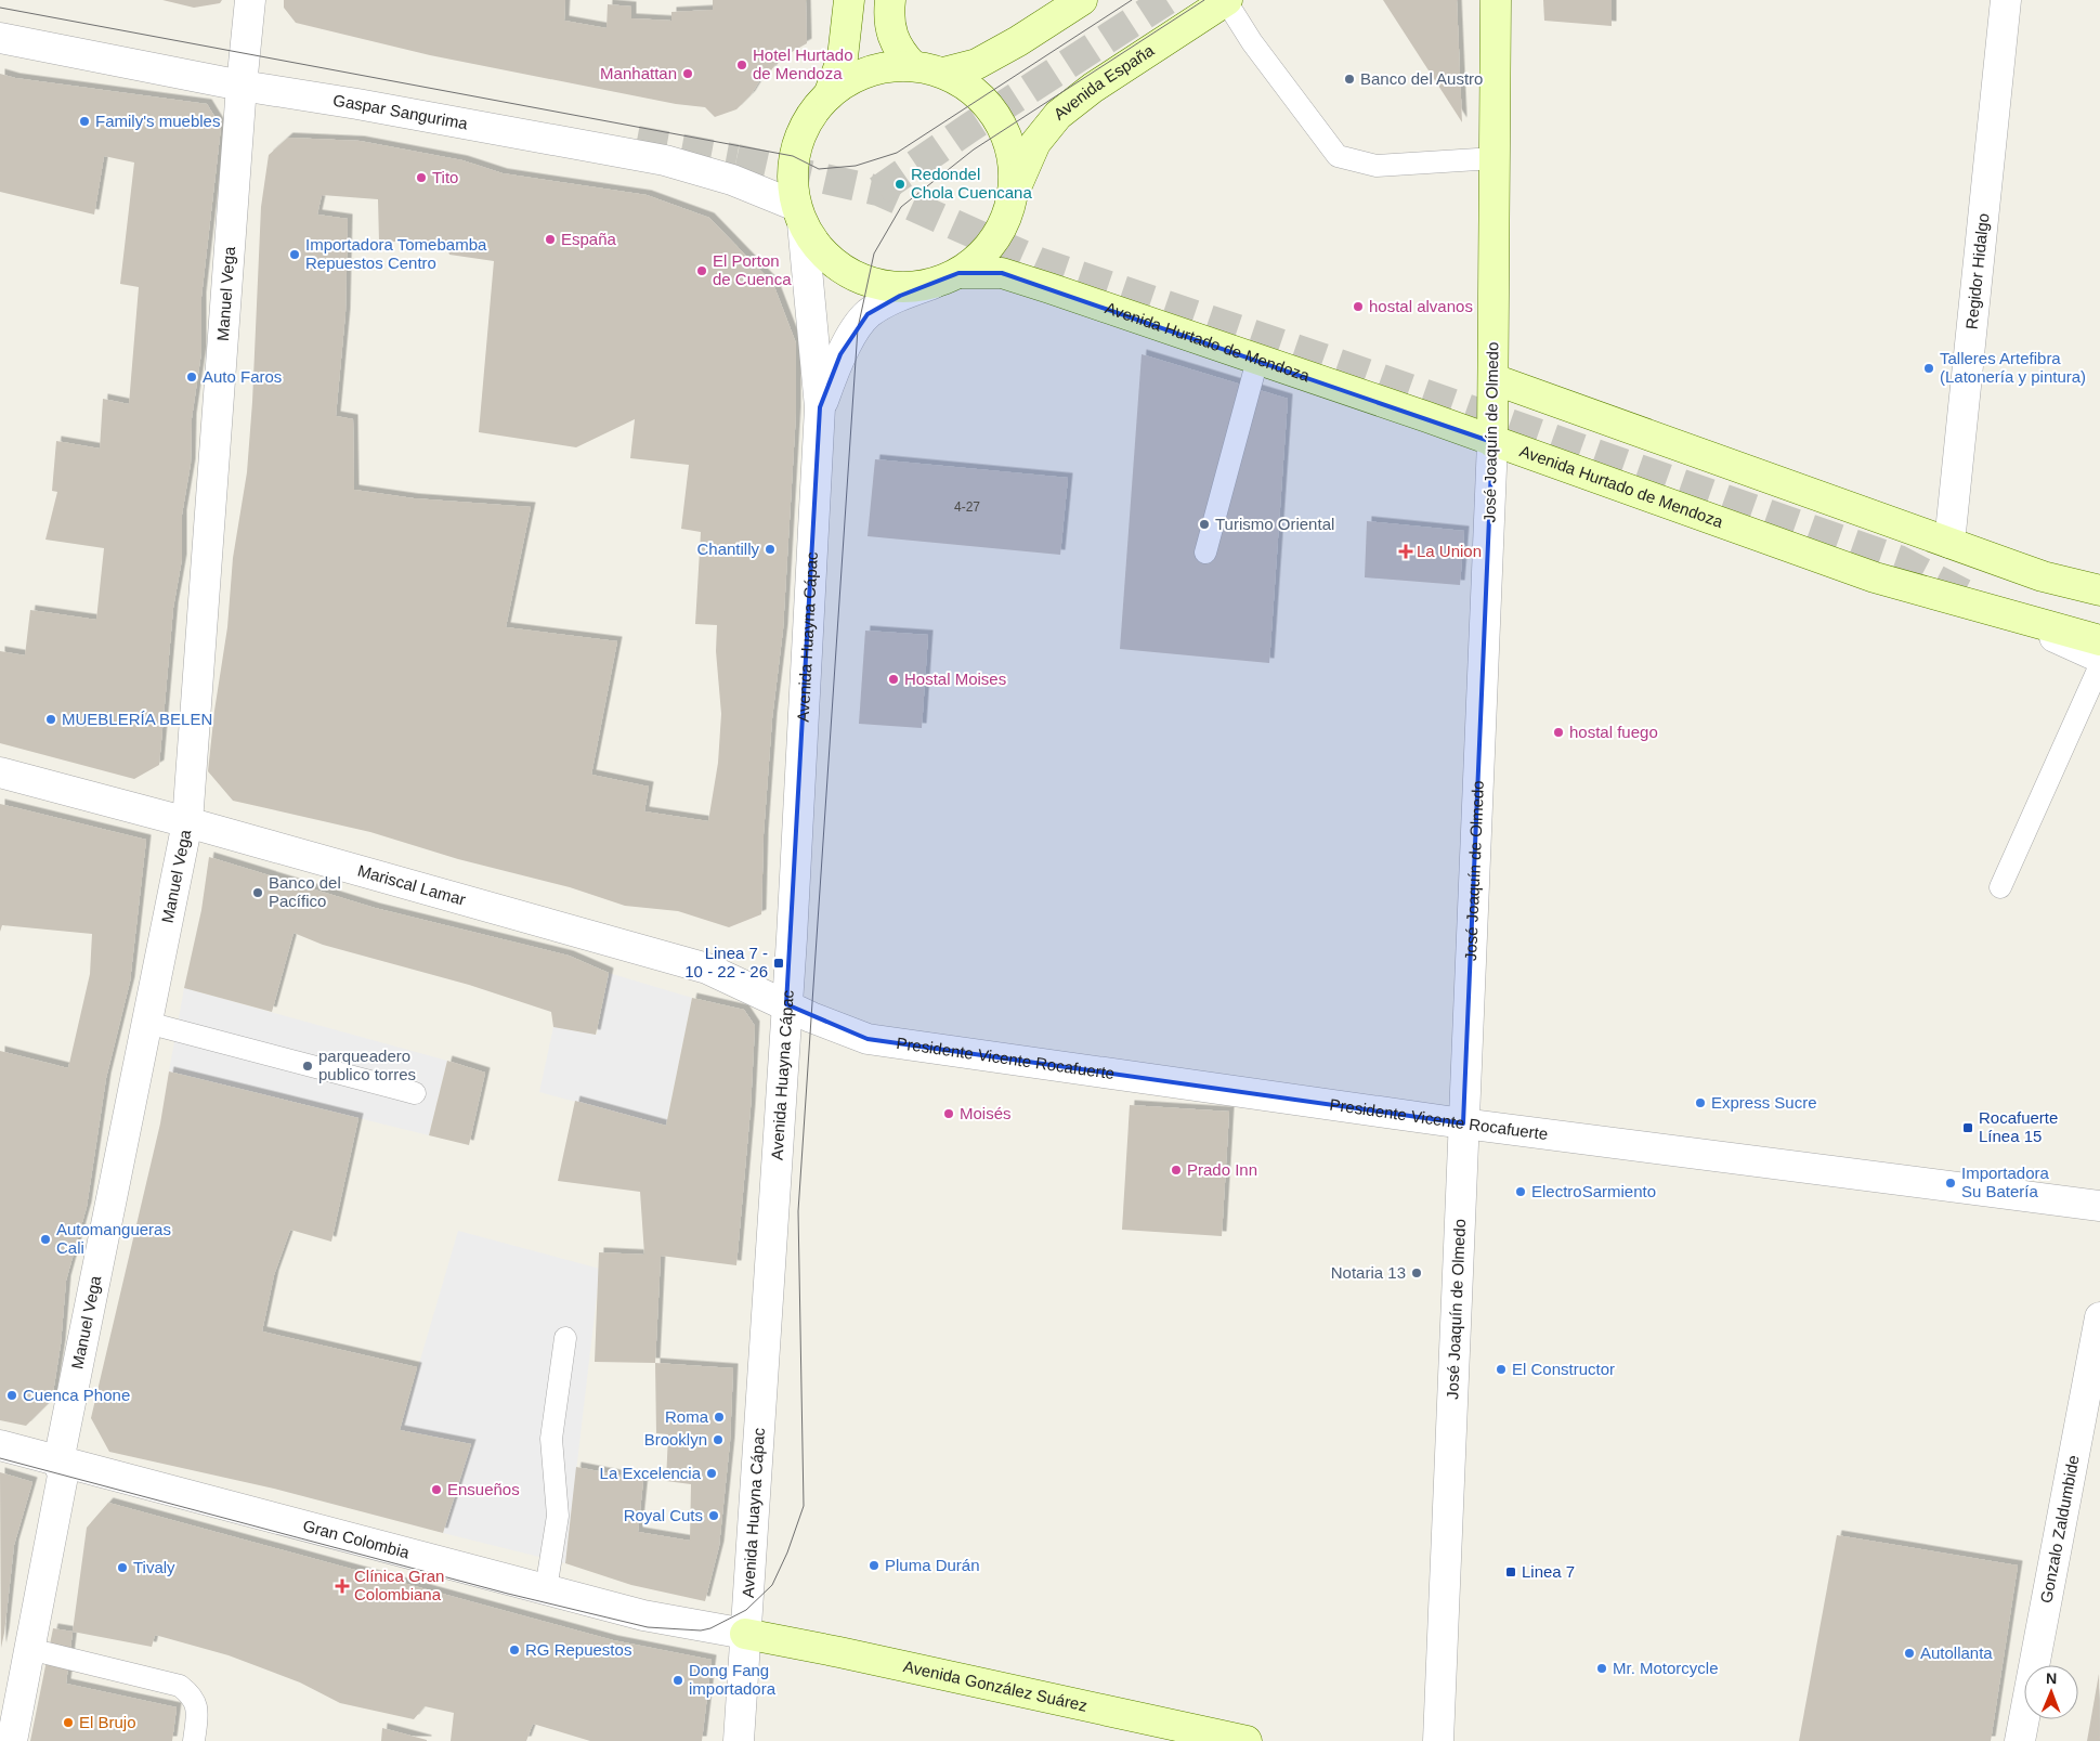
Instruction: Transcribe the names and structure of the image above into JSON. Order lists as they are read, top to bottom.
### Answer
{
  "streets": {
    "main road": [
      "Avenida España",
      "Avenida Hurtado de Mendoza",
      "José Joaquín de Olmedo",
      "Avenida González Suárez"
    ],
    "street": [
      "Gaspar Sangurima",
      "Regidor Hidalgo",
      "Manuel Vega",
      "Avenida Huayna Cápac",
      "Mariscal Lamar",
      "Presidente Vicente Rocafuerte",
      "Gonzalo Zaldumbide",
      "Gran Colombia"
    ]
  },
  "crossings": [
    ["Gaspar Sangurima", "Manuel Vega"],
    ["Manuel Vega", "Mariscal Lamar"],
    ["Manuel Vega", "Gran Colombia"],
    ["Avenida Hurtado de Mendoza", "José Joaquín de Olmedo"],
    ["José Joaquín de Olmedo", "Presidente Vicente Rocafuerte"],
    ["Avenida Huayna Cápac", "Mariscal Lamar"],
    ["Avenida Huayna Cápac", "Presidente Vicente Rocafuerte"],
    ["Avenida Huayna Cápac", "Gran Colombia"],
    ["Avenida Huayna Cápac", "Avenida González Suárez"],
    ["Mariscal Lamar", "Presidente Vicente Rocafuerte"],
    ["Gran Colombia", "Avenida González Suárez"]
  ],
  "places": {
    "other": [
      "Hotel Hurtado de Mendoza",
      "Manhattan",
      "Banco del Austro",
      "Family's muebles",
      "Tito",
      "Redondel Chola Cuencana",
      "España",
      "Importadora Tomebamba Repuestos Centro",
      "El Porton de Cuenca",
      "hostal alvanos",
      "Talleres Artefibra (Latonería y pintura)",
      "Auto Faros",
      "Turismo Oriental",
      "Chantilly",
      "Hostal Moises",
      "MUEBLERÍA BELEN",
      "hostal fuego",
      "Banco del Pacífico",
      "parqueadero publico torres",
      "Express Sucre",
      "Moisés",
      "Prado Inn",
      "Importadora Su Batería",
      "ElectroSarmiento",
      "Automangueras Cali",
      "Notaria 13",
      "El Constructor",
      "Cuenca Phone",
      "Roma",
      "Brooklyn",
      "La Excelencia",
      "Ensueños",
      "Royal Cuts",
      "Pluma Durán",
      "Tivaly",
      "RG Repuestos",
      "Autollanta",
      "Mr. Motorcycle",
      "Dong Fang importadora",
      "El Brujo"
    ],
    "health": ["La Union", "Clínica Gran Colombiana"],
    "transit": ["Linea 7 - 10 - 22 - 26", "Rocafuerte Línea 15", "Linea 7"]
  },
  "house_numbers": ["4-27"],
  "north": "top"
}
